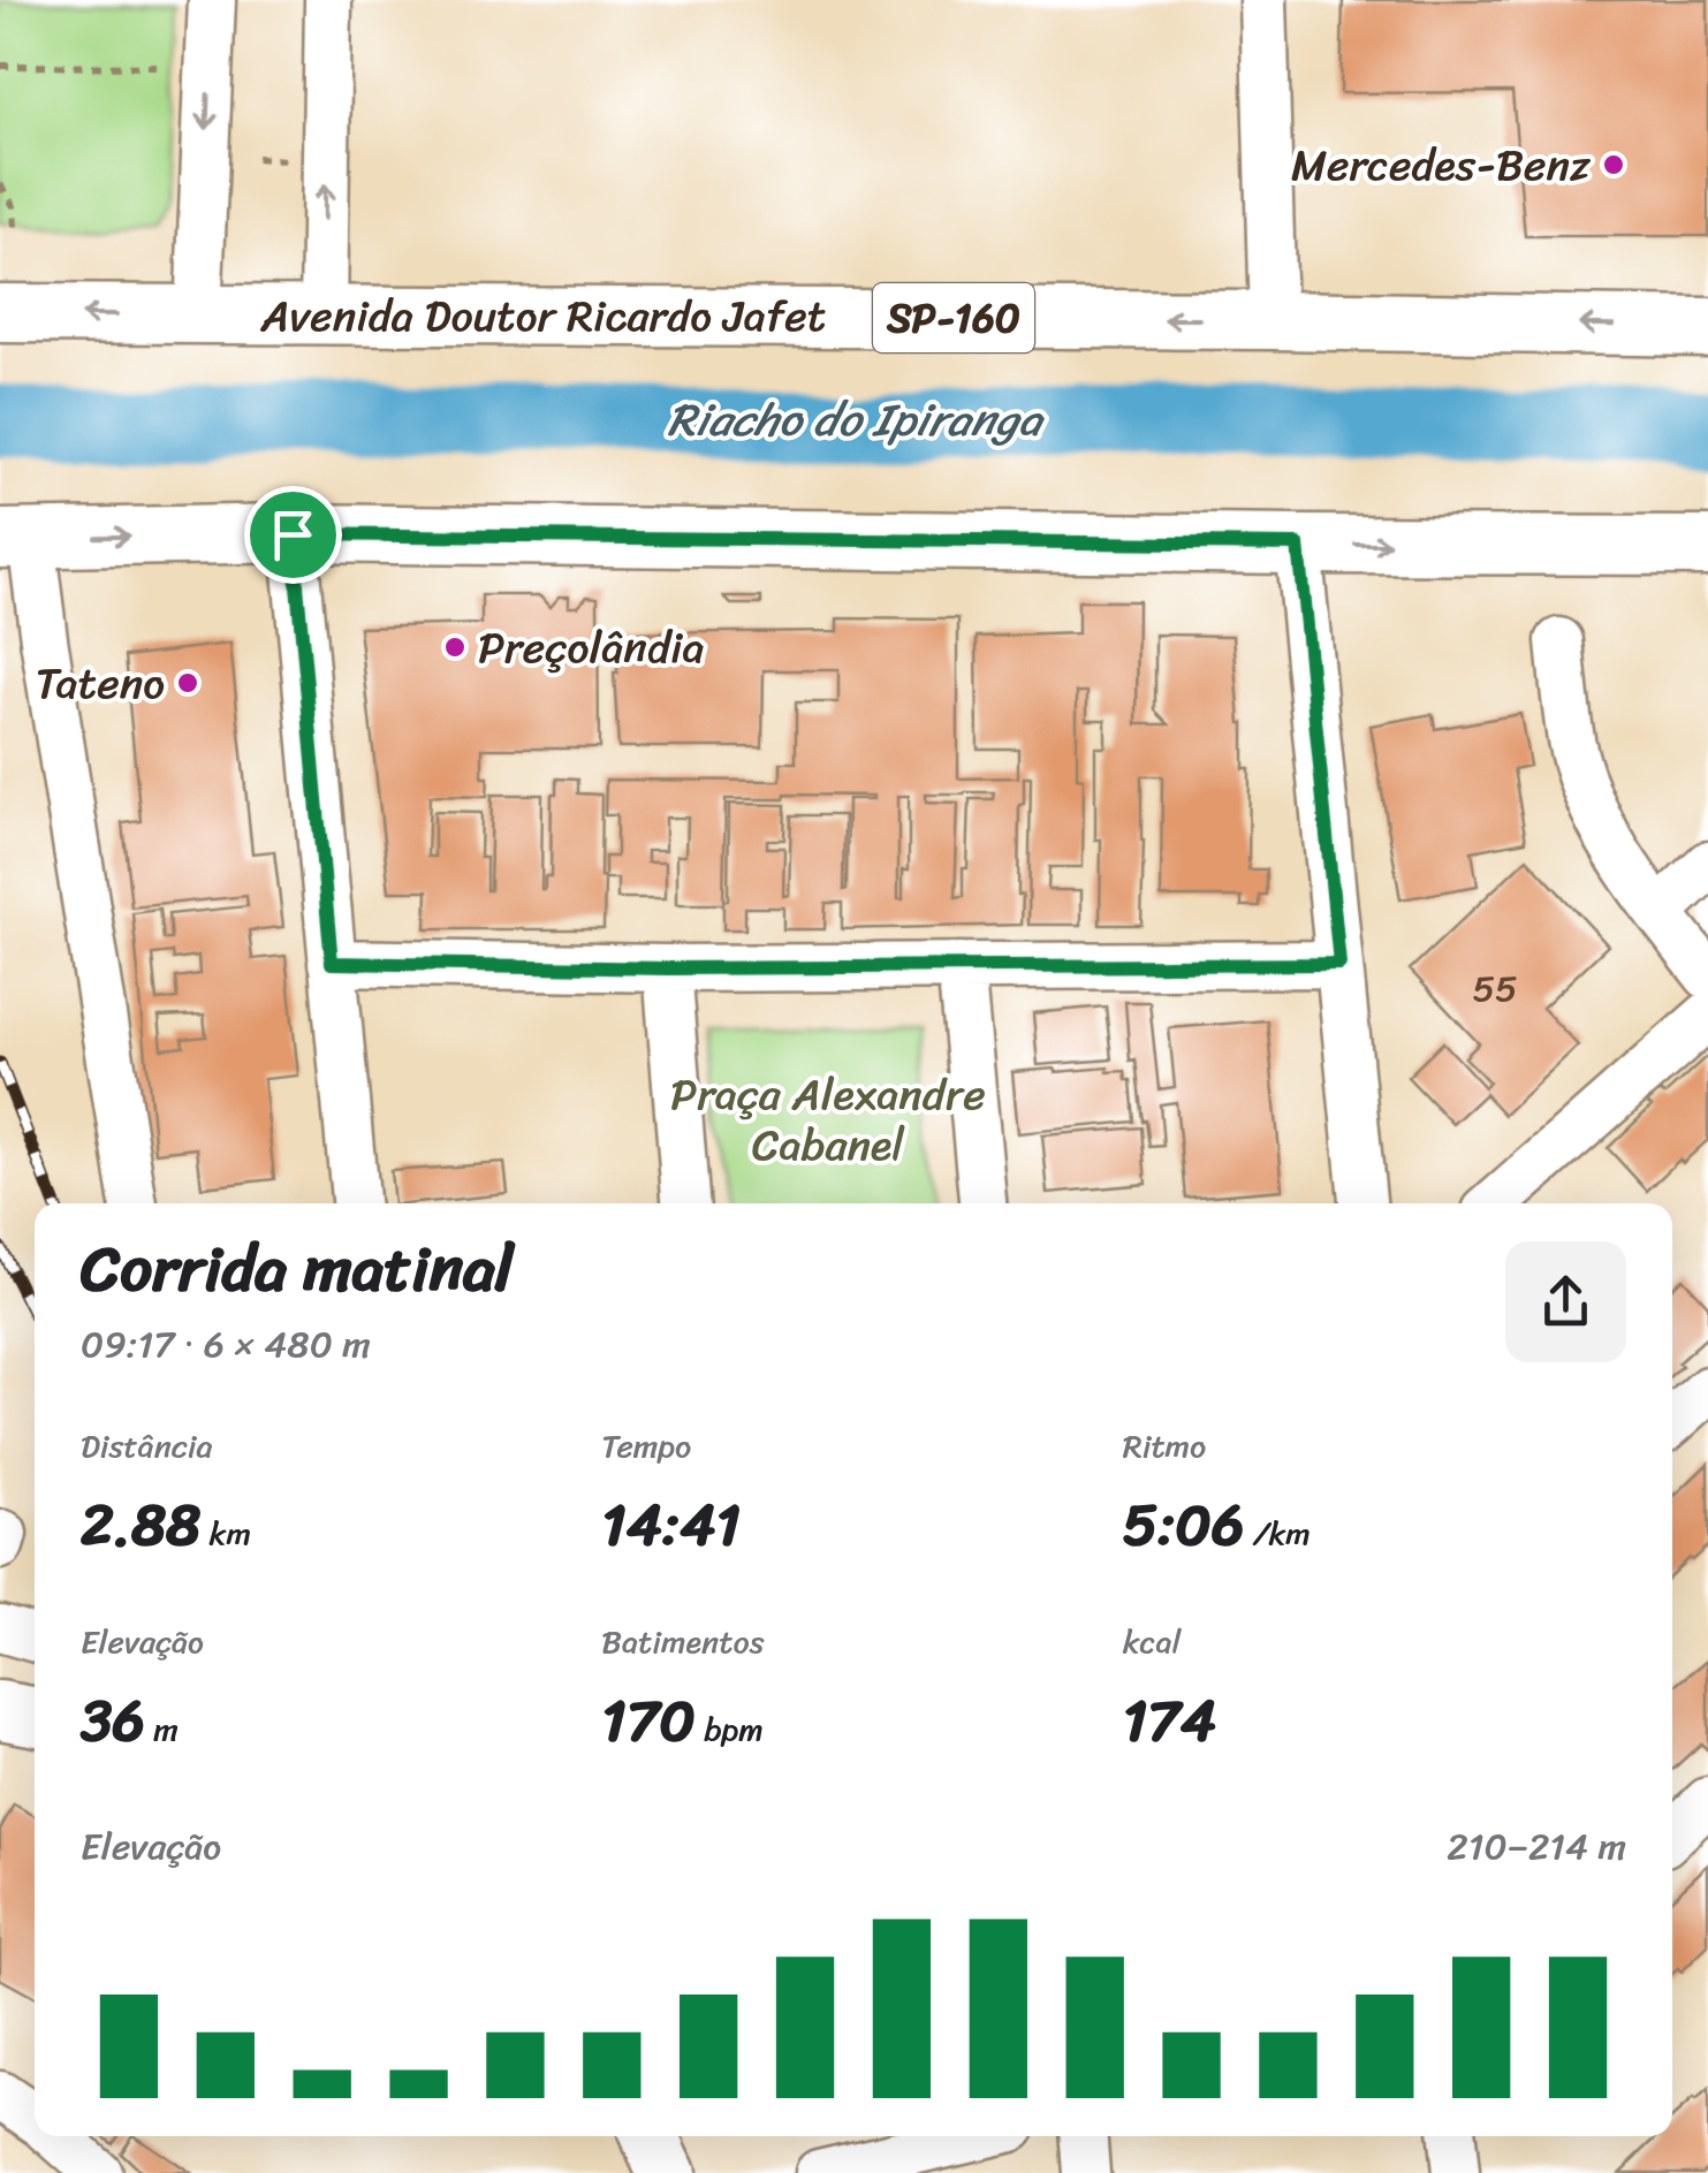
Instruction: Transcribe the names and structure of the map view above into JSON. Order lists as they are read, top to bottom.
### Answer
{
  "streets": {
    "main road": ["Avenida Doutor Ricardo Jafet", "SP-160"]
  },
  "water": ["Riacho do Ipiranga"],
  "parks": ["Praça Alexandre Cabanel"],
  "places": ["Mercedes-Benz", "Preçolândia", "Tateno"],
  "house_numbers": ["55"],
  "page": {
    "heading": ["Corrida matinal", "09:17 · 6 × 480 m"],
    "stats": [
      ["Distância", "2.88 km"],
      ["Tempo", "14:41"],
      ["Ritmo", "5:06 /km"],
      ["Elevação", "36 m"],
      ["Batimentos", "170 bpm"],
      ["kcal", "174"]
    ],
    "chart": ["Elevação", "210–214 m"]
  }
}
